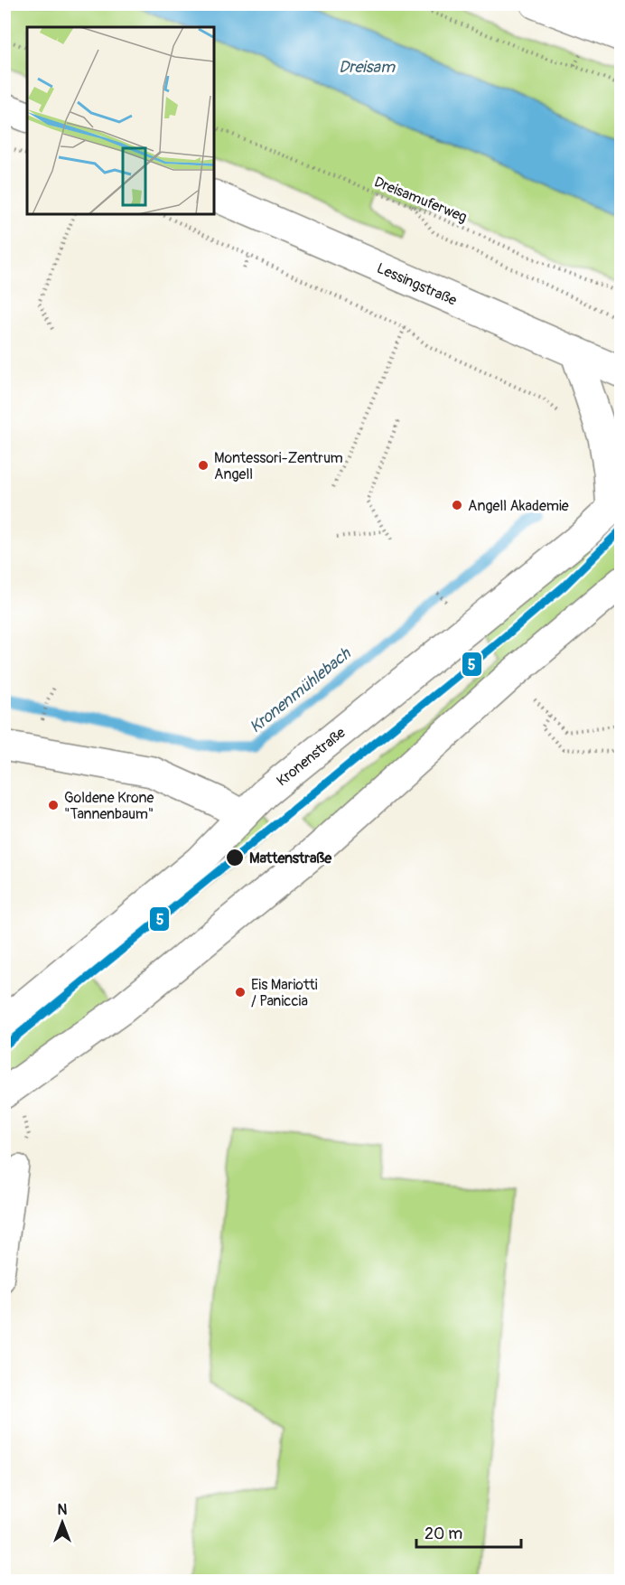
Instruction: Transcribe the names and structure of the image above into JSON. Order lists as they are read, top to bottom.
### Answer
{
  "streets": {
    "main road": ["Lessingstraße", "Kronenstraße"],
    "path": ["Dreisamuferweg"]
  },
  "water": ["Dreisam", "Kronenmühlebach"],
  "places": [
    "Montessori-Zentrum Angell",
    "Angell Akademie",
    "Goldene Krone \"Tannenbaum\"",
    "Mattenstraße",
    "Eis Mariotti / Paniccia"
  ],
  "lines": ["transit line 5"],
  "scale_bar": "20 m",
  "north": "top"
}
